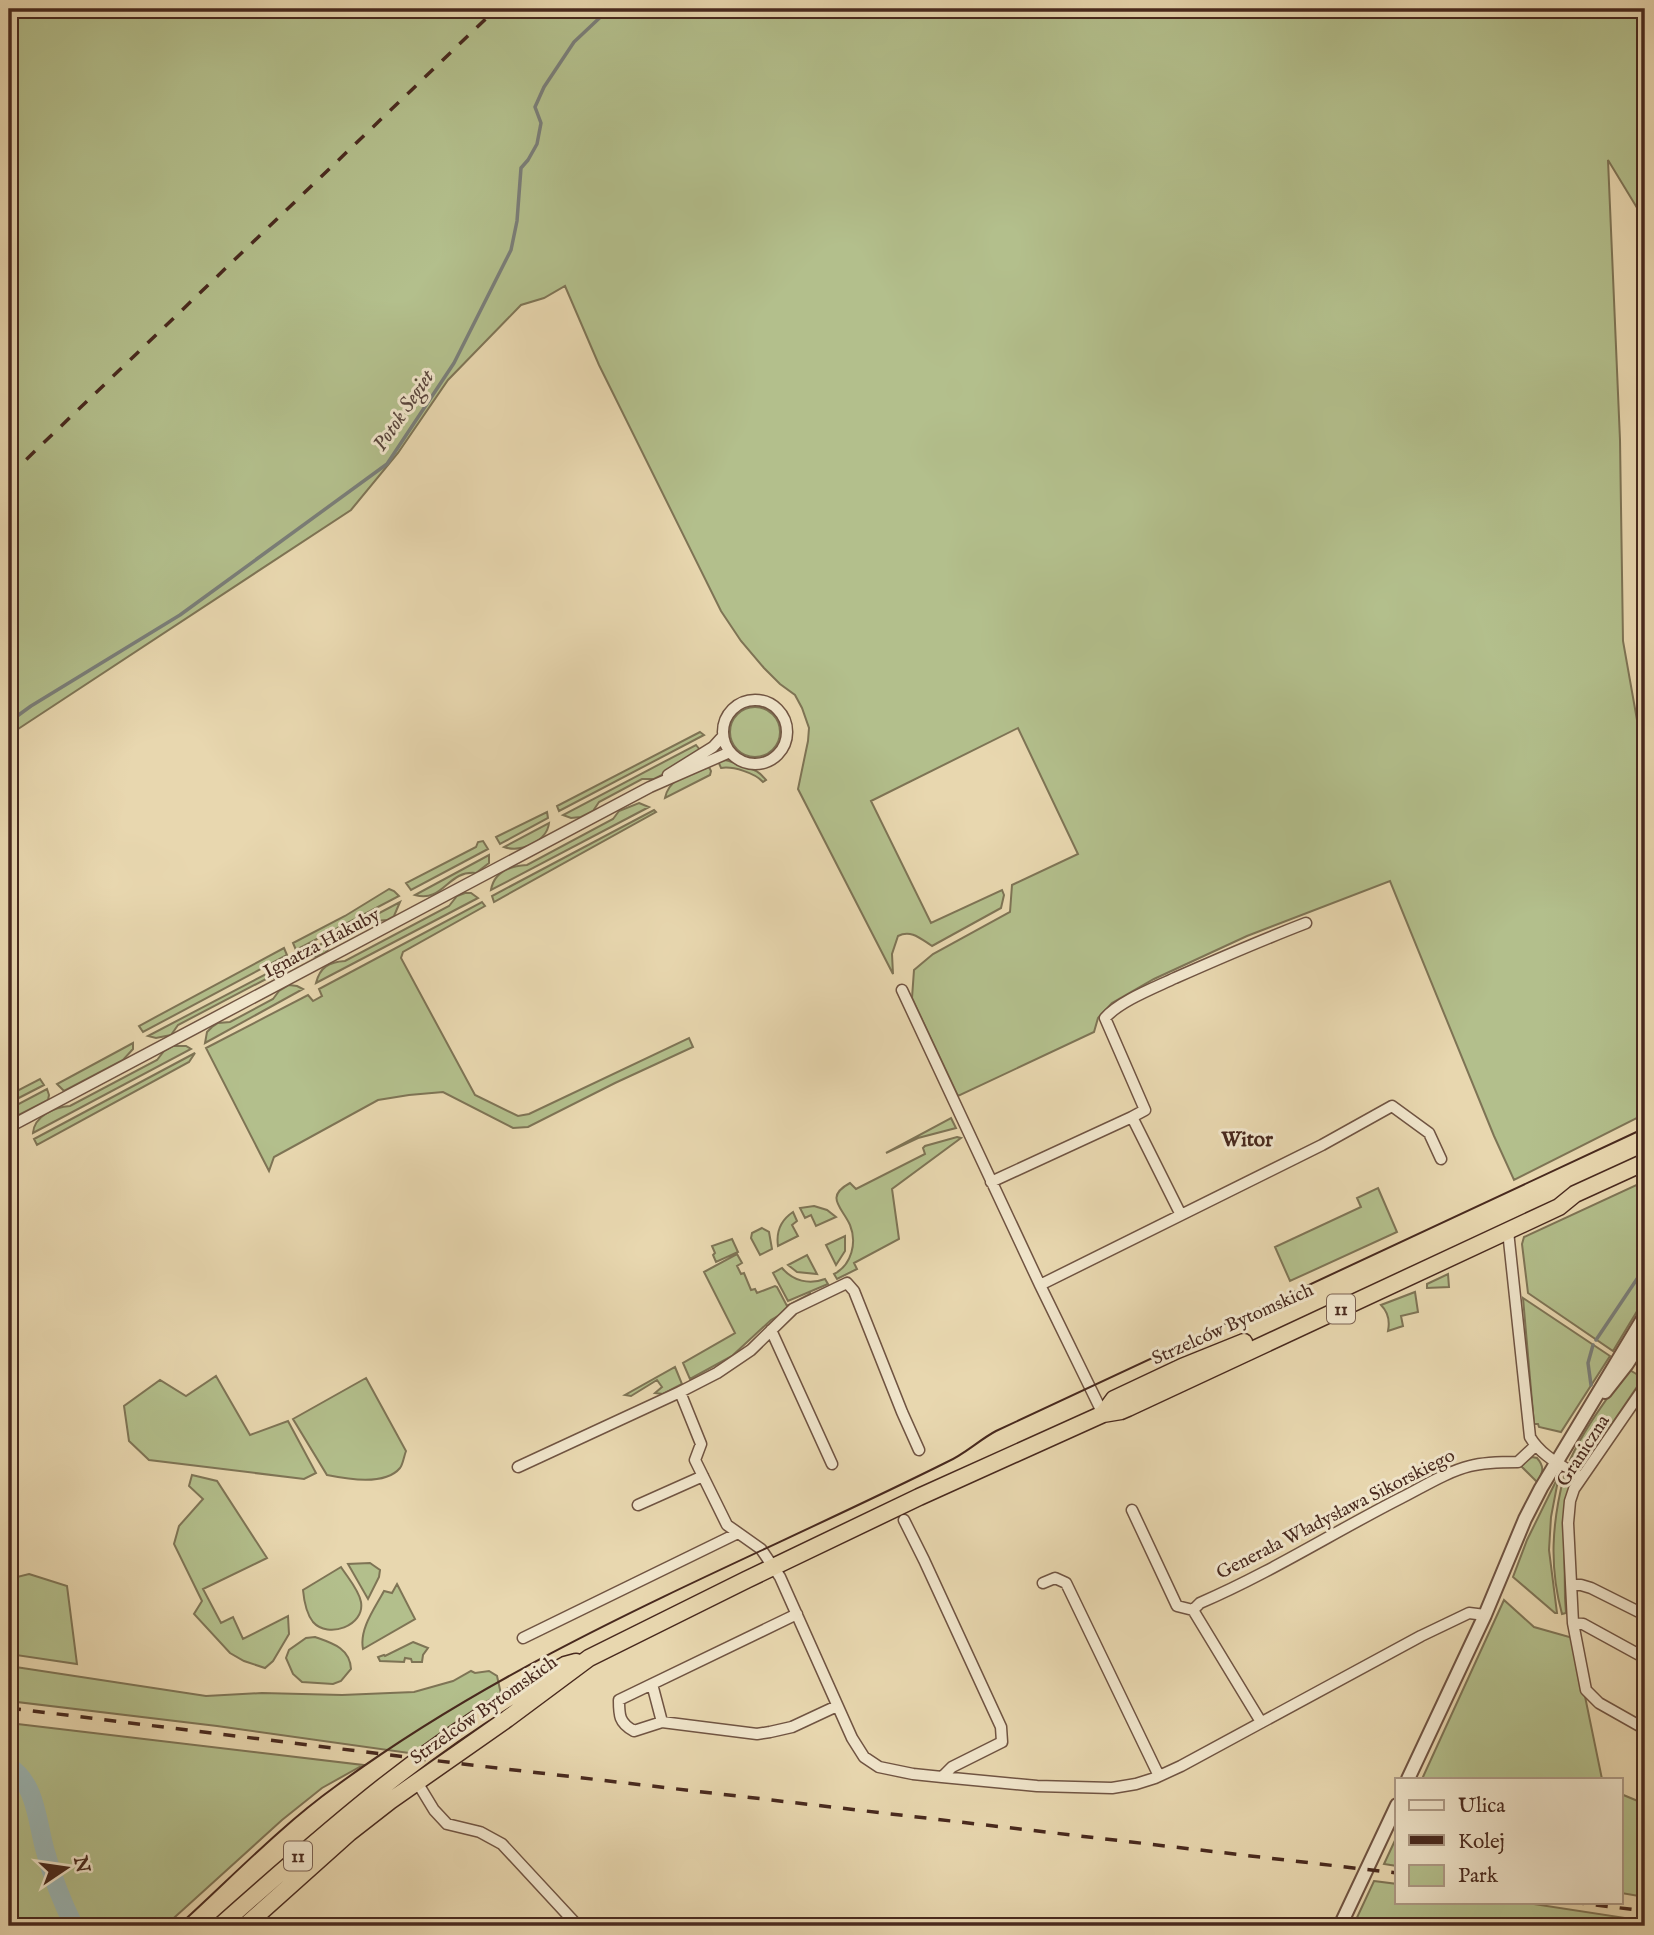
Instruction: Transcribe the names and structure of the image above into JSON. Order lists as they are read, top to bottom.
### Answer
{
  "streets": {
    "highway": ["11", "Strzelców Bytomskich"],
    "street": ["Ignatza Hakuby", "Graniczna", "Generała Władysława Sikorskiego"]
  },
  "crossings": [
    ["11", "Strzelców Bytomskich"]
  ],
  "districts": ["Witor"],
  "water": ["Potok Segiet"],
  "legend": ["Ulica", "Kolej", "Park"],
  "north": "right"
}
